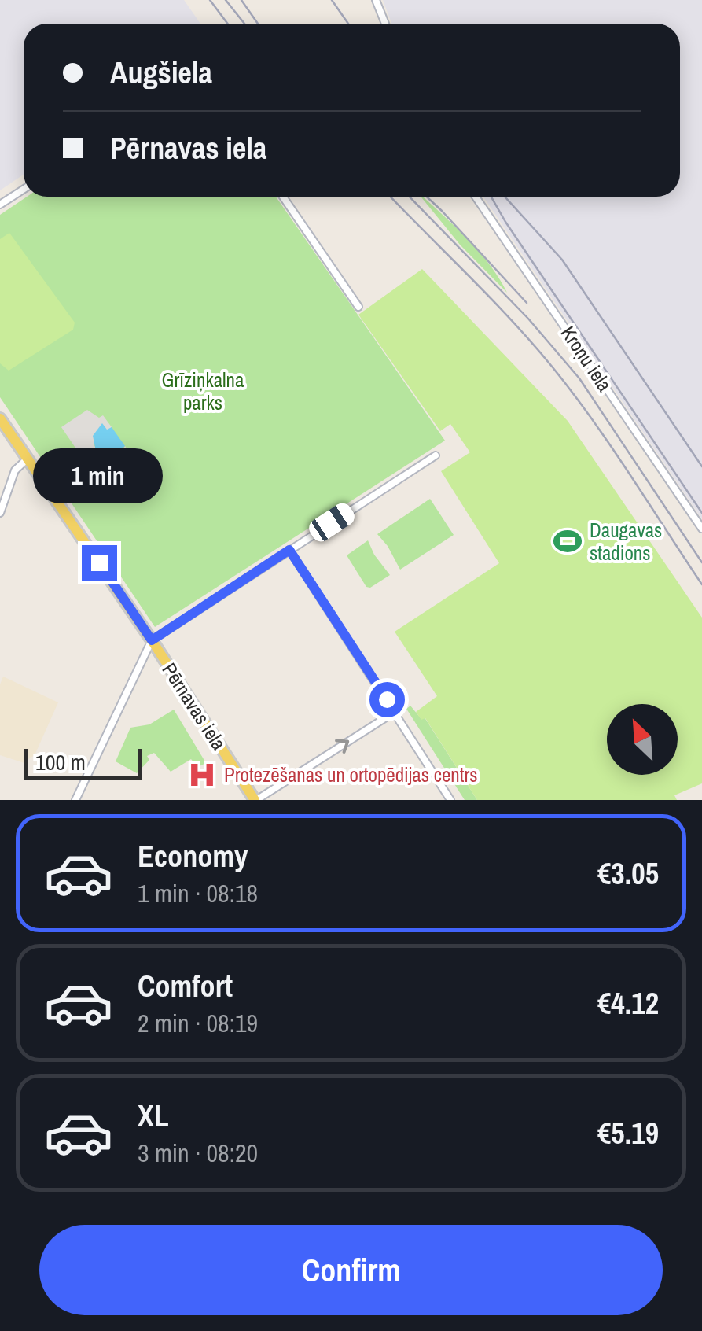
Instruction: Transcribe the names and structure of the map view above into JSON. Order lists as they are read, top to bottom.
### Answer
{
  "streets": {
    "main road": ["Pērnavas iela"],
    "street": ["Kroņu iela"]
  },
  "parks": ["Grīziņkalna parks"],
  "places": {
    "sports": ["Daugavas stadions"],
    "hospital": ["Protezēšanas un ortopēdijas centrs"]
  },
  "scale_bar": "100 m",
  "north": "top left",
  "page": {
    "banner": ["Augšiela", "Pērnavas iela"],
    "bubble": "1 min",
    "scale": "100 m",
    "list": [
      {
        "name": "Economy",
        "note": "1 min · 08:18",
        "value": "€3.05"
      },
      {
        "name": "Comfort",
        "note": "2 min · 08:19",
        "value": "€4.12"
      },
      {
        "name": "XL",
        "note": "3 min · 08:20",
        "value": "€5.19"
      }
    ],
    "buttons": "Confirm"
  }
}
